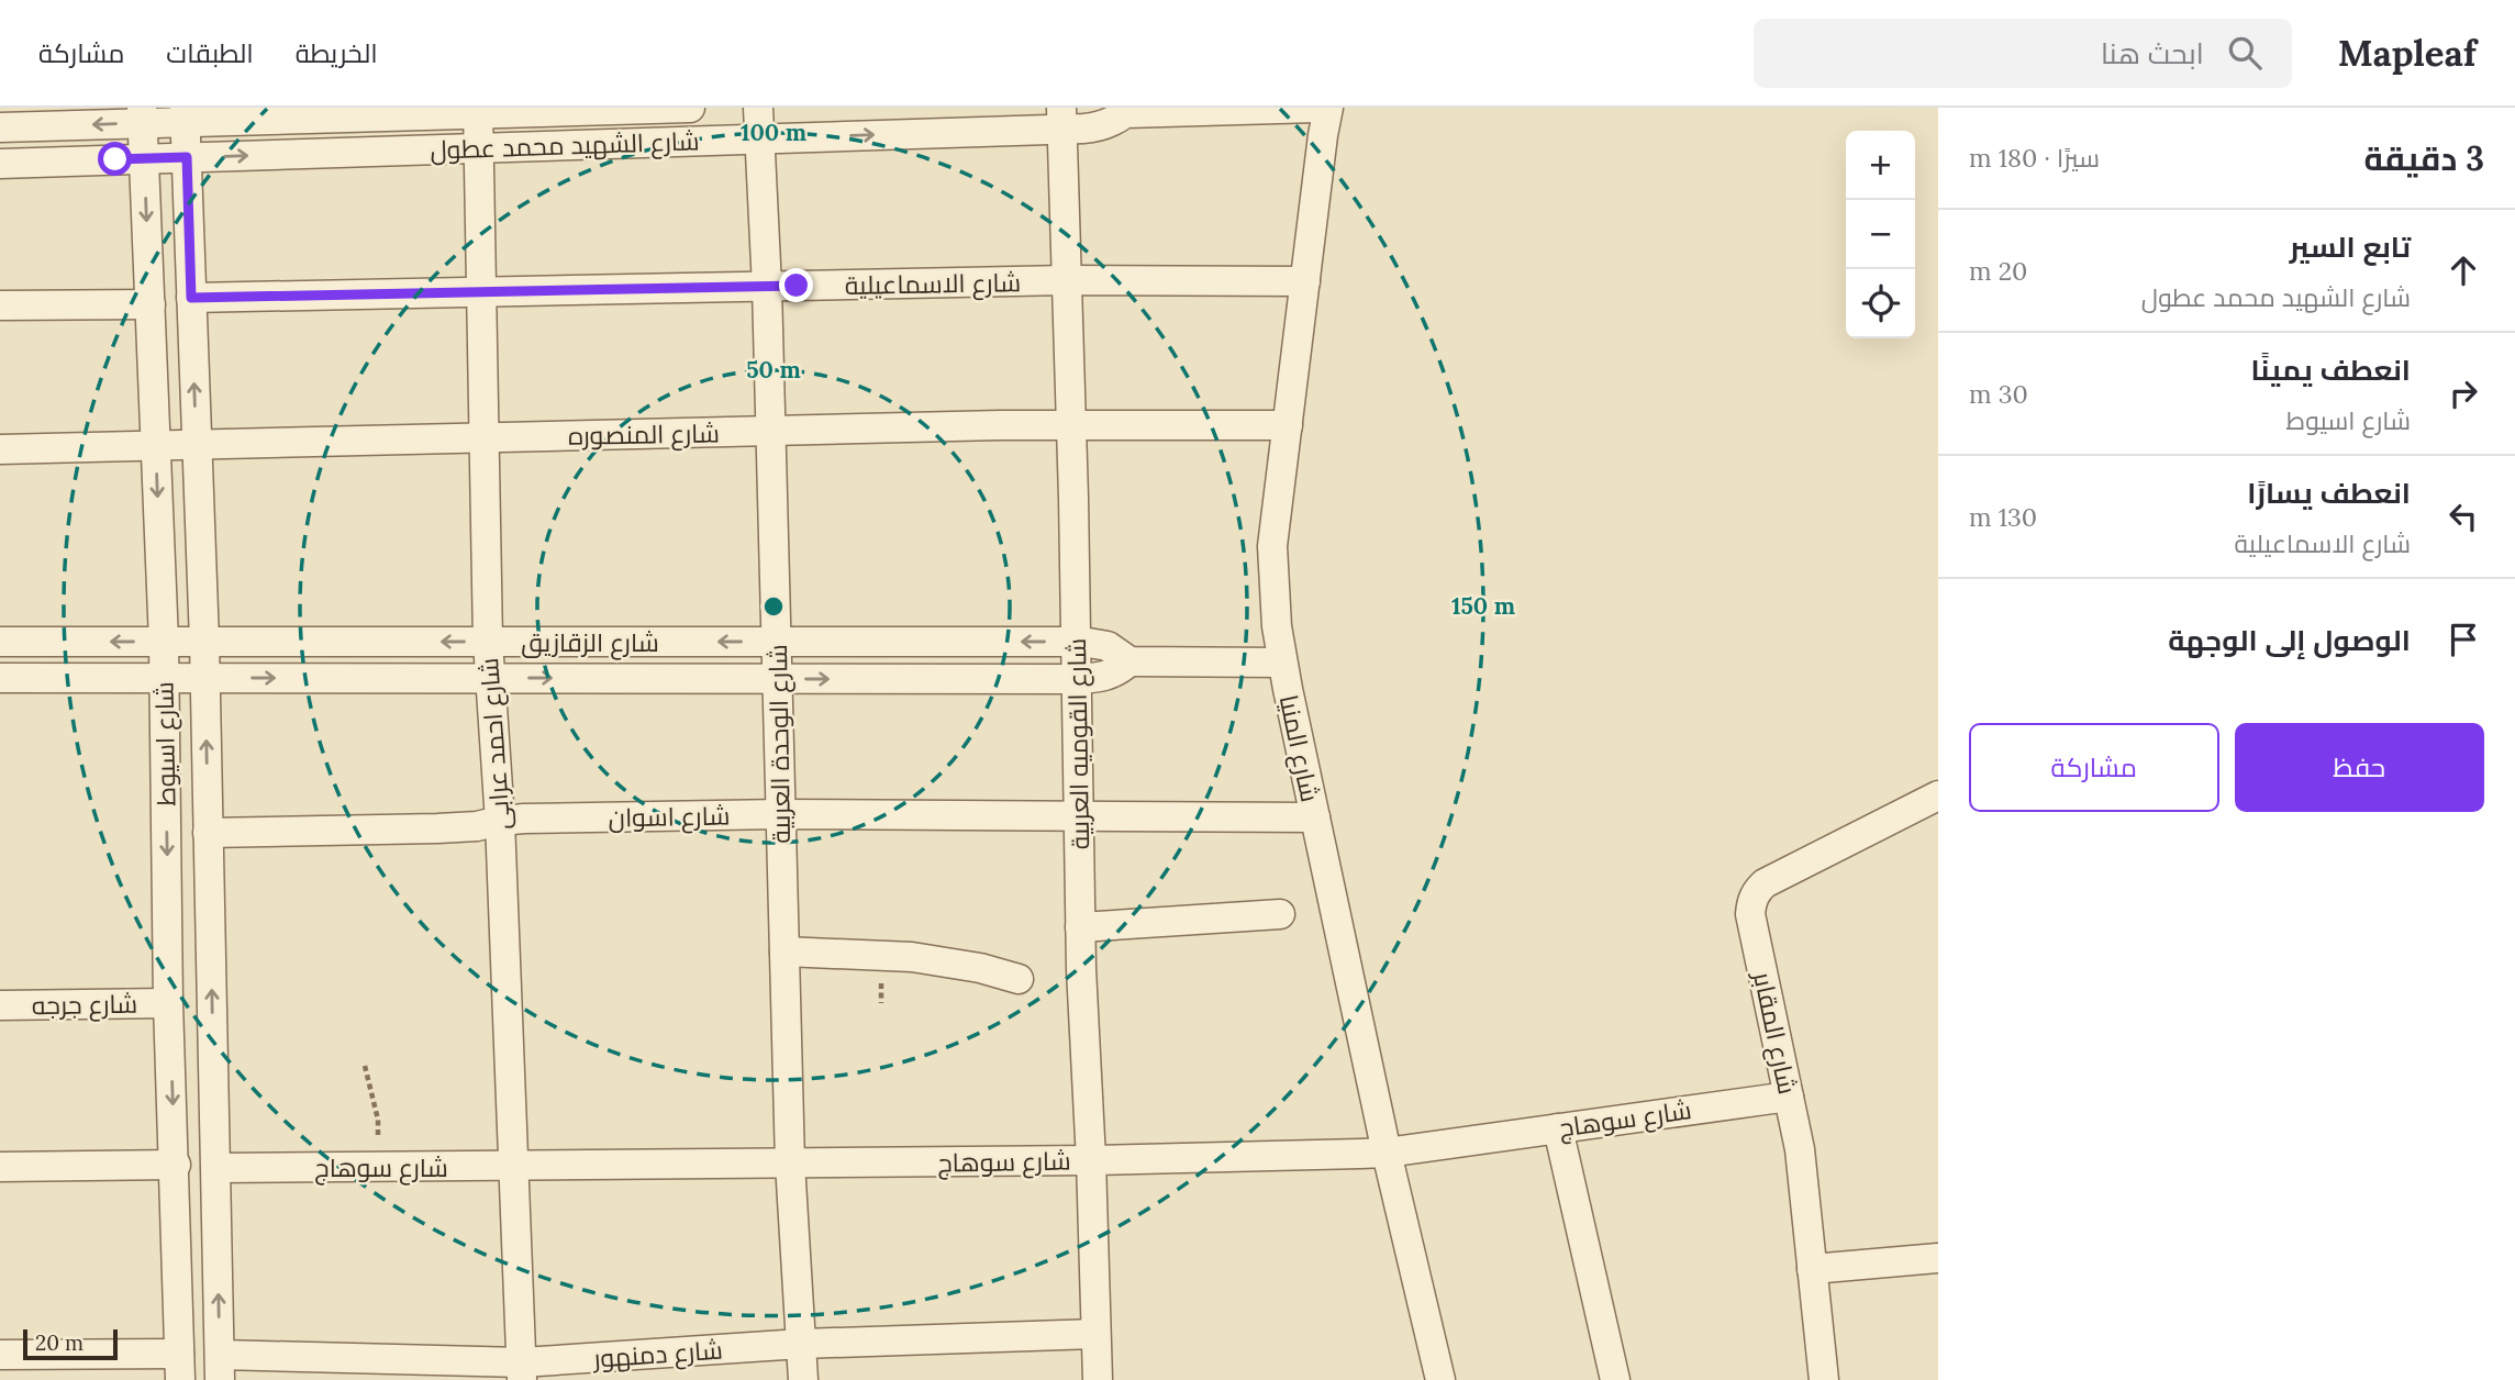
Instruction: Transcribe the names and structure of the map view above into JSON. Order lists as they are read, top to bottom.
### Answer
{
  "streets": {
    "street": [
      "شارع الشهيد محمد عطول",
      "شارع الاسماعيلية",
      "شارع المنصوره",
      "شارع الزقازيق",
      "شارع اسيوط",
      "شارع احمد عرابى",
      "شارع الوحدة العربية",
      "شارع القوميه العربية",
      "شارع المنيا",
      "شارع اسوان",
      "شارع جرجه",
      "شارع المقابر",
      "شارع سوهاج",
      "شارع دمنهور"
    ]
  },
  "crossings": [
    ["شارع الشهيد محمد عطول", "شارع اسيوط"],
    ["شارع الشهيد محمد عطول", "شارع احمد عرابى"],
    ["شارع الشهيد محمد عطول", "شارع الوحدة العربية"],
    ["شارع الشهيد محمد عطول", "شارع القوميه العربية"],
    ["شارع الاسماعيلية", "شارع اسيوط"],
    ["شارع الاسماعيلية", "شارع احمد عرابى"],
    ["شارع الاسماعيلية", "شارع الوحدة العربية"],
    ["شارع الاسماعيلية", "شارع القوميه العربية"],
    ["شارع الاسماعيلية", "شارع المنيا"],
    ["شارع المنصوره", "شارع اسيوط"],
    ["شارع المنصوره", "شارع احمد عرابى"],
    ["شارع المنصوره", "شارع الوحدة العربية"],
    ["شارع المنصوره", "شارع القوميه العربية"],
    ["شارع المنصوره", "شارع المنيا"],
    ["شارع الزقازيق", "شارع اسيوط"],
    ["شارع الزقازيق", "شارع احمد عرابى"],
    ["شارع الزقازيق", "شارع الوحدة العربية"],
    ["شارع الزقازيق", "شارع القوميه العربية"],
    ["شارع الزقازيق", "شارع المنيا"],
    ["شارع اسيوط", "شارع اسوان"],
    ["شارع اسيوط", "شارع جرجه"],
    ["شارع اسيوط", "شارع سوهاج"],
    ["شارع اسيوط", "شارع دمنهور"],
    ["شارع احمد عرابى", "شارع اسوان"],
    ["شارع احمد عرابى", "شارع سوهاج"],
    ["شارع احمد عرابى", "شارع دمنهور"],
    ["شارع الوحدة العربية", "شارع اسوان"],
    ["شارع الوحدة العربية", "شارع سوهاج"],
    ["شارع الوحدة العربية", "شارع دمنهور"],
    ["شارع القوميه العربية", "شارع اسوان"],
    ["شارع القوميه العربية", "شارع سوهاج"],
    ["شارع القوميه العربية", "شارع دمنهور"],
    ["شارع المنيا", "شارع اسوان"],
    ["شارع المنيا", "شارع سوهاج"],
    ["شارع المقابر", "شارع سوهاج"]
  ],
  "scale_bar": "20 m",
  "page": {
    "header": "Mapleaf",
    "search": "ابحث هنا",
    "nav": ["الخريطة", "الطبقات", "مشاركة"],
    "heading": ["3 دقيقة", "سيرًا · 180 m"],
    "map_buttons": ["+", "−"],
    "list": [
      ["تابع السير", "شارع الشهيد محمد عطول", "20 m"],
      ["انعطف يمينًا", "شارع اسيوط", "30 m"],
      ["انعطف يسارًا", "شارع الاسماعيلية", "130 m"],
      "الوصول إلى الوجهة"
    ],
    "buttons": ["حفظ", "مشاركة"],
    "scale": "20 m"
  },
  "rings": ["100 m", "50 m", "150 m"]
}
